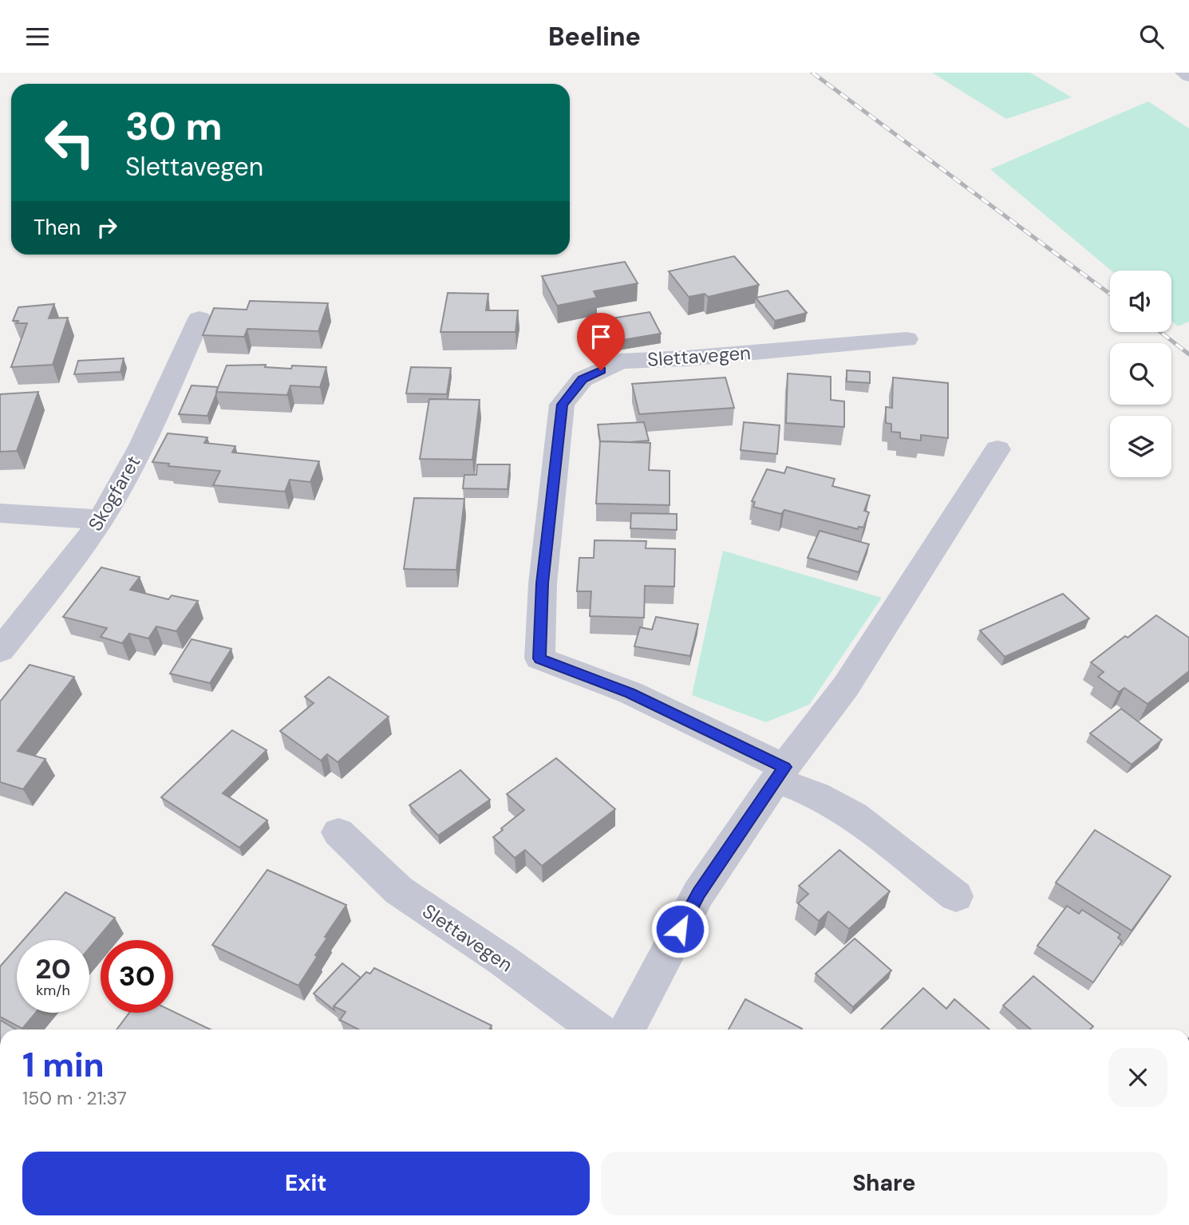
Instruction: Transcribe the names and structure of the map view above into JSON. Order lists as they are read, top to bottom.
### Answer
{
  "streets": {
    "street": ["Slettavegen", "Skogfaret"]
  },
  "page": {
    "header": "Beeline",
    "turn": ["30 m", "Slettavegen"],
    "then": "Then",
    "speed": "20 km/h",
    "limit": "30",
    "heading": ["1 min", "150 m · 21:37"],
    "buttons": ["Exit", "Share"]
  }
}
